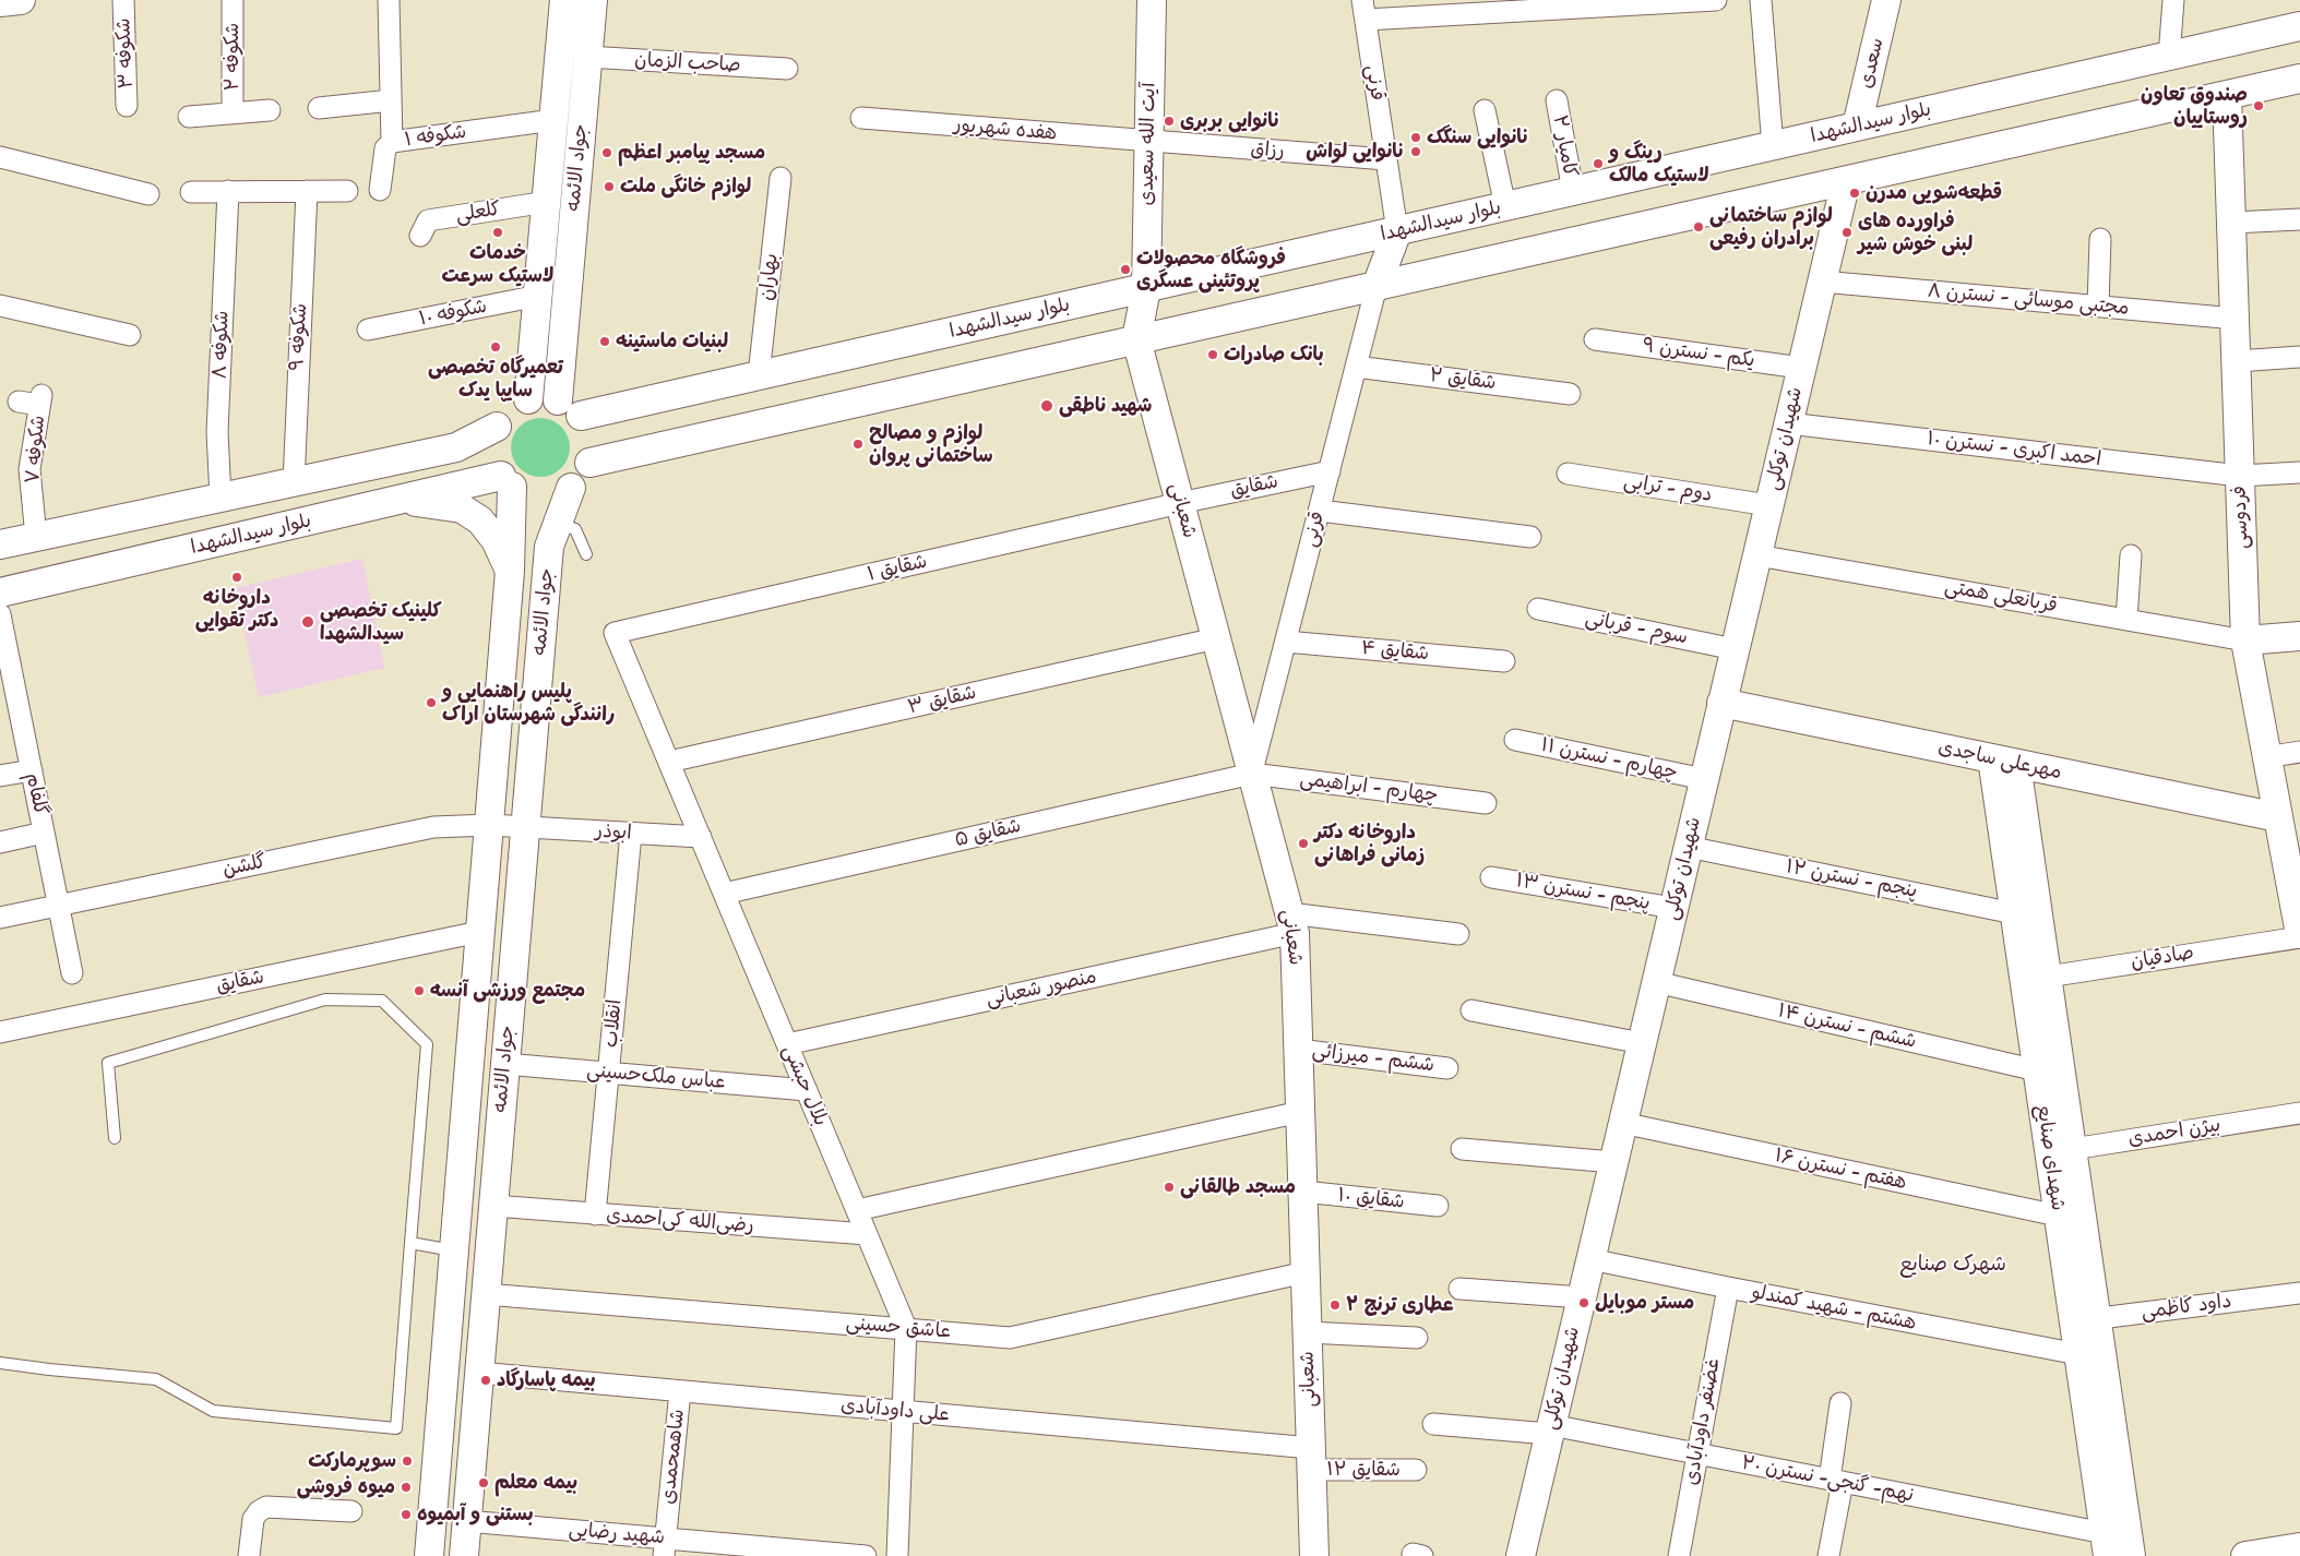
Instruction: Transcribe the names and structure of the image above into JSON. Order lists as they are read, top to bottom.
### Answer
{
  "streets": {
    "main road": [
      "سعدی",
      "بلوار سیدالشهدا",
      "آیت الله سعیدی",
      "جواد الائمه",
      "شهیدان توکلی",
      "شعبانی",
      "فردوسی",
      "مهرعلی ساجدی",
      "شهدای صنایع"
    ],
    "street": [
      "شکوفه ۳",
      "شکوفه ۲",
      "صاحب الزمان",
      "قرنی",
      "هفده شهریور",
      "شکوفه ۱",
      "کامیار ۲",
      "رزاق",
      "کلعلی",
      "بهاران",
      "مجتبی موسائی - نسترن ۸",
      "شکوفه ۱۰",
      "شکوفه ۹",
      "شکوفه ۸",
      "یکم - نسترن ۹",
      "شقایق ۲",
      "شکوفه ۷",
      "احمد اکبری - نسترن ۱۰",
      "شقایق",
      "دوم - ترابی",
      "شقایق ۱",
      "قربانعلی همتی",
      "سوم - قربانی",
      "شقایق ۴",
      "شقایق ۳",
      "چهارم - نسترن ۱۱",
      "چهارم - ابراهیمی",
      "گلفام",
      "ابوذر",
      "شقایق ۵",
      "گلشن",
      "پنجم - نسترن ۱۲",
      "پنجم - نسترن ۱۳",
      "صادقیان",
      "منصور شعبانی",
      "انقلاب",
      "ششم - نسترن ۱۴",
      "ششم - میرزائی",
      "عباس ملک‌حسینی",
      "بلال حبشی",
      "بیژن احمدی",
      "هفتم - نسترن ۱۶",
      "شقایق ۱۰",
      "رضی‌الله کی‌احمدی",
      "داود کاظمی",
      "هشتم - شهید کمندلو",
      "عاشق حسینی",
      "علی داودآبادی",
      "غضنفر داودآبادی",
      "شاهمحمدی",
      "شقایق ۱۲",
      "نهم- گنجی- نسترن ۲۰",
      "شهید رضایی"
    ]
  },
  "crossings": [
    ["صاحب الزمان", "جواد الائمه"],
    ["سعدی", "بلوار سیدالشهدا"],
    ["قرنی", "بلوار سیدالشهدا"],
    ["قرنی", "رزاق"],
    ["قرنی", "شقایق ۲"],
    ["قرنی", "شقایق"],
    ["قرنی", "شعبانی"],
    ["قرنی", "شقایق ۴"],
    ["قرنی", "چهارم - ابراهیمی"],
    ["قرنی", "شقایق ۵"],
    ["بلوار سیدالشهدا", "آیت الله سعیدی"],
    ["بلوار سیدالشهدا", "کامیار ۲"],
    ["بلوار سیدالشهدا", "جواد الائمه"],
    ["بلوار سیدالشهدا", "بهاران"],
    ["هفده شهریور", "آیت الله سعیدی"],
    ["هفده شهریور", "رزاق"],
    ["شکوفه ۱", "جواد الائمه"],
    ["آیت الله سعیدی", "رزاق"],
    ["آیت الله سعیدی", "شعبانی"],
    ["جواد الائمه", "کلعلی"],
    ["جواد الائمه", "شکوفه ۱۰"],
    ["جواد الائمه", "شقایق"],
    ["جواد الائمه", "ابوذر"],
    ["جواد الائمه", "گلشن"],
    ["جواد الائمه", "عباس ملک‌حسینی"],
    ["جواد الائمه", "رضی‌الله کی‌احمدی"],
    ["جواد الائمه", "عاشق حسینی"],
    ["جواد الائمه", "علی داودآبادی"],
    ["جواد الائمه", "شهید رضایی"],
    ["مجتبی موسائی - نسترن ۸", "شهیدان توکلی"],
    ["مجتبی موسائی - نسترن ۸", "فردوسی"],
    ["یکم - نسترن ۹", "شهیدان توکلی"],
    ["شهیدان توکلی", "احمد اکبری - نسترن ۱۰"],
    ["شهیدان توکلی", "دوم - ترابی"],
    ["شهیدان توکلی", "قربانعلی همتی"],
    ["شهیدان توکلی", "سوم - قربانی"],
    ["شهیدان توکلی", "چهارم - نسترن ۱۱"],
    ["شهیدان توکلی", "مهرعلی ساجدی"],
    ["شهیدان توکلی", "پنجم - نسترن ۱۲"],
    ["شهیدان توکلی", "پنجم - نسترن ۱۳"],
    ["شهیدان توکلی", "ششم - نسترن ۱۴"],
    ["شهیدان توکلی", "هفتم - نسترن ۱۶"],
    ["شهیدان توکلی", "هشتم - شهید کمندلو"],
    ["شهیدان توکلی", "نهم- گنجی- نسترن ۲۰"],
    ["احمد اکبری - نسترن ۱۰", "فردوسی"],
    ["شقایق", "شعبانی"],
    ["شقایق", "شقایق ۱"],
    ["شعبانی", "شقایق ۱"],
    ["شعبانی", "شقایق ۳"],
    ["شعبانی", "چهارم - ابراهیمی"],
    ["شعبانی", "شقایق ۵"],
    ["شعبانی", "منصور شعبانی"],
    ["شعبانی", "ششم - میرزائی"],
    ["شعبانی", "شقایق ۱۰"],
    ["شعبانی", "عاشق حسینی"],
    ["شعبانی", "علی داودآبادی"],
    ["شعبانی", "شقایق ۱۲"],
    ["فردوسی", "قربانعلی همتی"],
    ["فردوسی", "مهرعلی ساجدی"],
    ["فردوسی", "صادقیان"],
    ["شقایق ۱", "بلال حبشی"],
    ["شقایق ۳", "بلال حبشی"],
    ["مهرعلی ساجدی", "شهدای صنایع"],
    ["چهارم - ابراهیمی", "شقایق ۵"],
    ["گلفام", "گلشن"],
    ["ابوذر", "گلشن"],
    ["ابوذر", "انقلاب"],
    ["ابوذر", "بلال حبشی"],
    ["شقایق ۵", "بلال حبشی"],
    ["پنجم - نسترن ۱۲", "شهدای صنایع"],
    ["صادقیان", "شهدای صنایع"],
    ["منصور شعبانی", "بلال حبشی"],
    ["انقلاب", "عباس ملک‌حسینی"],
    ["انقلاب", "رضی‌الله کی‌احمدی"],
    ["ششم - نسترن ۱۴", "شهدای صنایع"],
    ["عباس ملک‌حسینی", "بلال حبشی"],
    ["بلال حبشی", "رضی‌الله کی‌احمدی"],
    ["بلال حبشی", "عاشق حسینی"],
    ["بلال حبشی", "علی داودآبادی"],
    ["بیژن احمدی", "شهدای صنایع"],
    ["شهدای صنایع", "هفتم - نسترن ۱۶"],
    ["شهدای صنایع", "داود کاظمی"],
    ["شهدای صنایع", "هشتم - شهید کمندلو"],
    ["شهدای صنایع", "نهم- گنجی- نسترن ۲۰"],
    ["هشتم - شهید کمندلو", "غضنفر داودآبادی"],
    ["علی داودآبادی", "شاهمحمدی"],
    ["علی داودآبادی", "شقایق ۱۲"],
    ["غضنفر داودآبادی", "نهم- گنجی- نسترن ۲۰"],
    ["شاهمحمدی", "شهید رضایی"]
  ],
  "districts": ["شهرک صنایع"],
  "places": [
    "صندوق تعاون روستاییان",
    "نانوایی بربری",
    "نانوایی سنگک",
    "نانوایی لواش",
    "مسجد پیامبر اعظم",
    "رینگ و لاستیک مالک",
    "لوازم خانگی ملت",
    "قطعه‌شویی مدرن",
    "لوازم ساختمانی برادران رفیعی",
    "خدمات لاستیک سرعت",
    "فراورده های لبنی خوش شیر",
    "فروشگاه محصولات پروتئینی عسگری",
    "لبنیات ماستینه",
    "تعمیرگاه تخصصی سایپا یدک",
    "بانک صادرات",
    "شهید ناطقی",
    "لوازم و مصالح ساختمانی پروان",
    "داروخانه دکتر تقوایی",
    "کلینیک تخصصی سیدالشهدا",
    "پلیس راهنمایی و رانندگی شهرستان اراک",
    "داروخانه دکتر زمانی فراهانی",
    "مجتمع ورزشی آنسه",
    "مسجد طالقانی",
    "مستر موبایل",
    "عطاری ترنج ۲",
    "بیمه پاسارگاد",
    "سوپرمارکت",
    "بیمه معلم",
    "میوه فروشی",
    "بستنی و آبمیوه"
  ]
}
